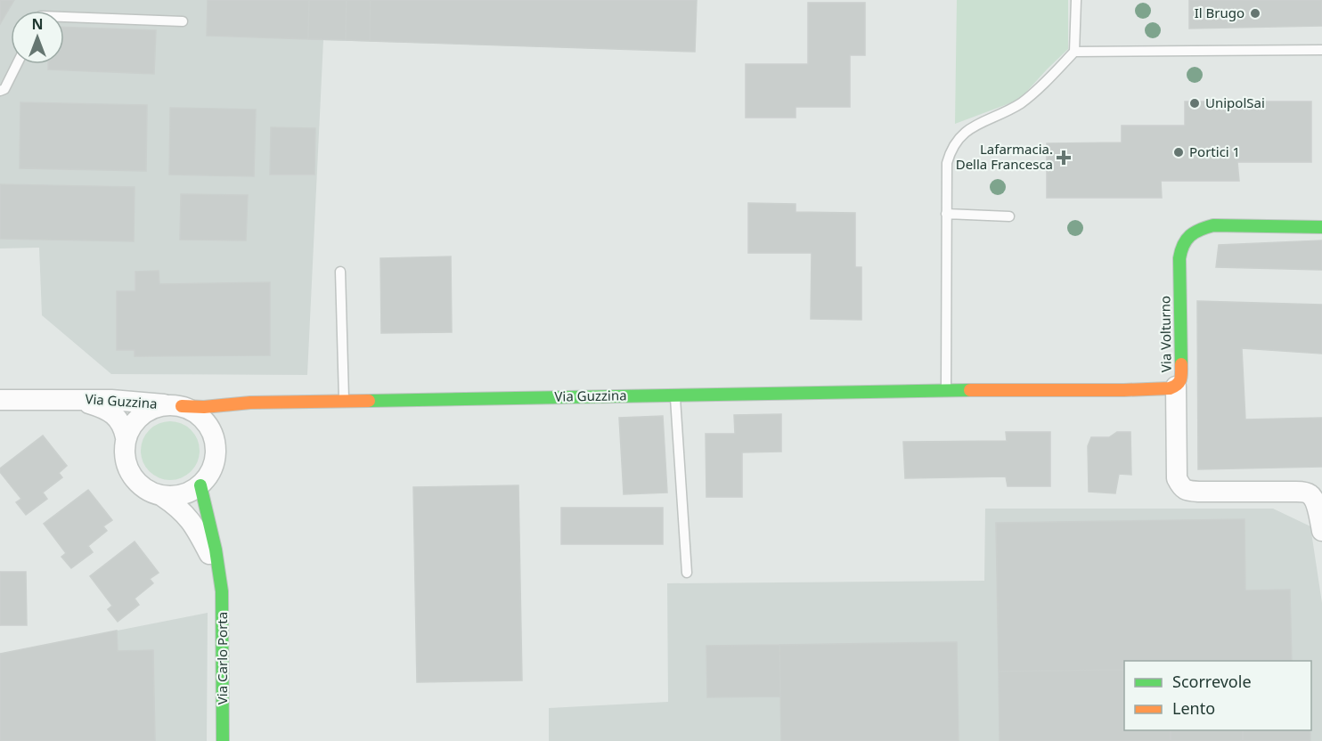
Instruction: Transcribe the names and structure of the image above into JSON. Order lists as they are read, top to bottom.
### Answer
{
  "streets": {
    "street": ["Via Volturno", "Via Guzzina", "Via Carlo Porta"]
  },
  "crossings": [
    ["Via Volturno", "Via Guzzina"],
    ["Via Guzzina", "Via Carlo Porta"]
  ],
  "places": {
    "other": ["Il Brugo", "UnipolSai", "Portici 1"],
    "health": ["Lafarmacia. Della Francesca"]
  },
  "legend": ["Scorrevole", "Lento"],
  "north": "top"
}
